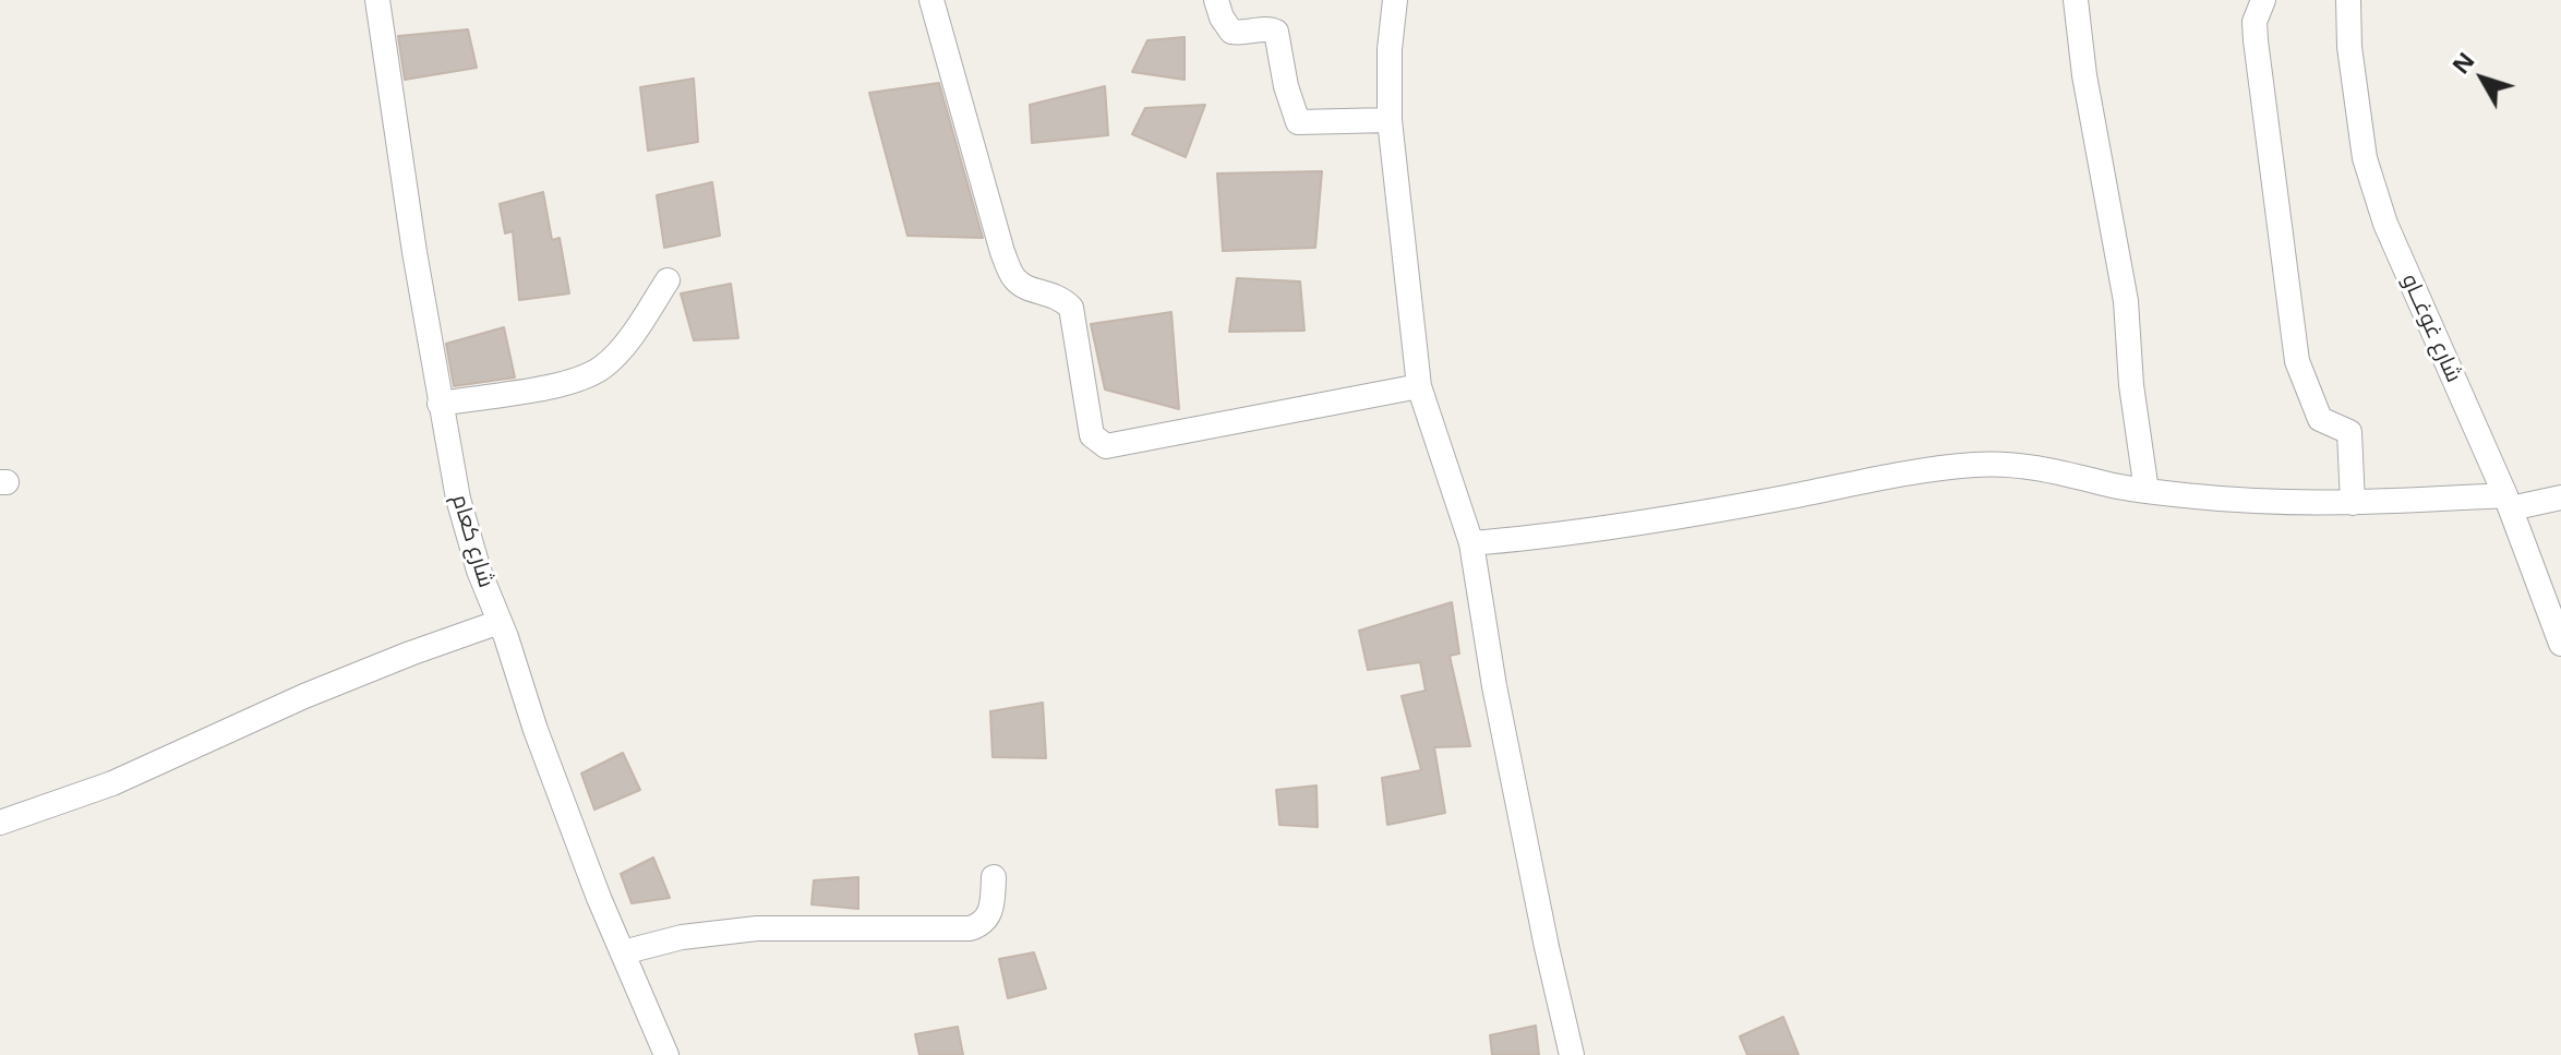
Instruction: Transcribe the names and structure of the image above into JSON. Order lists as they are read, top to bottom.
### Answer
{
  "streets": {
    "street": ["شارع غوغــاو", "شارع كعام"]
  },
  "north": "top left"
}
